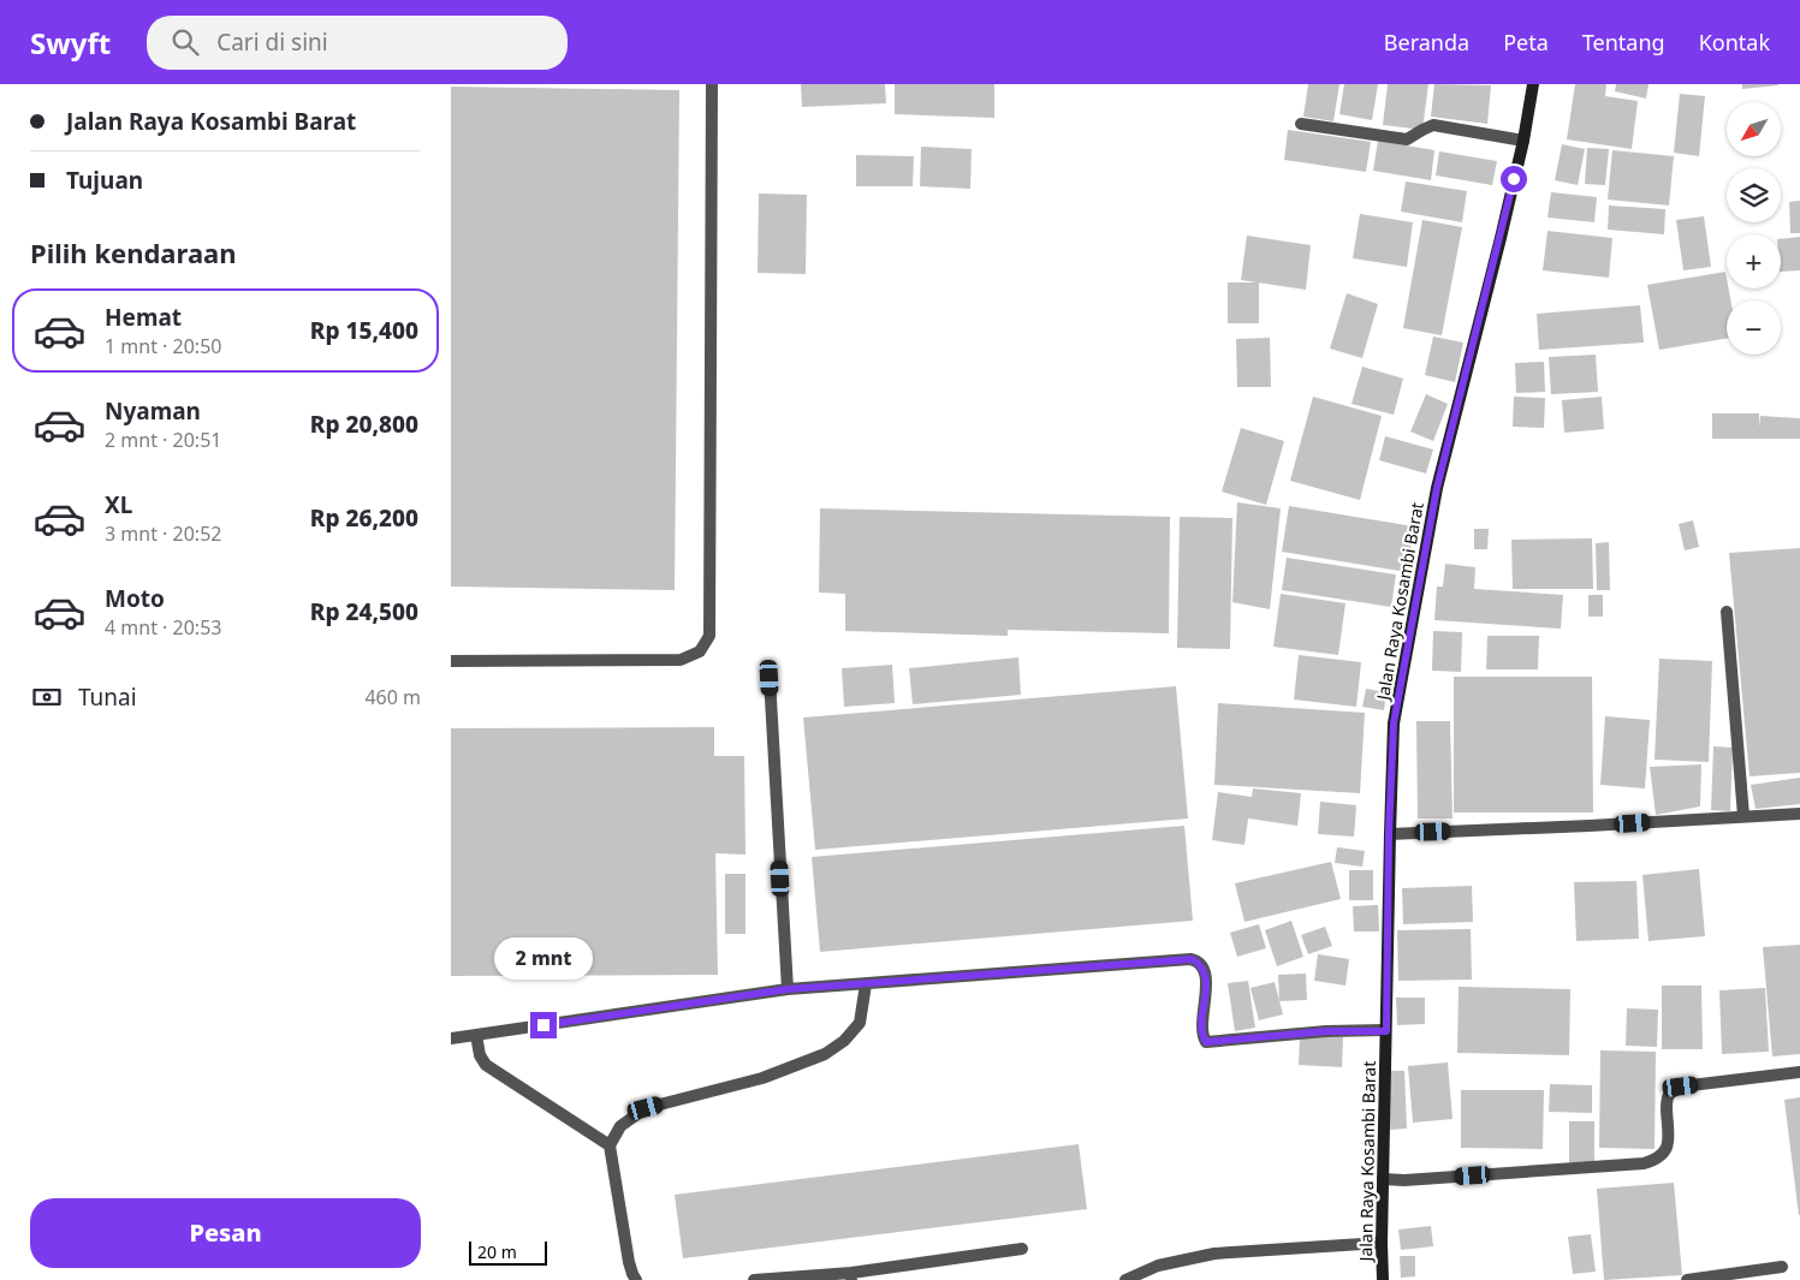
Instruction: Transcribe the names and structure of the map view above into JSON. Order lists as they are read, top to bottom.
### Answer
{
  "streets": {
    "main road": ["Jalan Raya Kosambi Barat"]
  },
  "scale_bar": "20 m",
  "north": "bottom left",
  "page": {
    "header": "Swyft",
    "search": "Cari di sini",
    "nav": [
      "Beranda",
      "Peta",
      "Tentang",
      "Kontak"
    ],
    "banner": ["Jalan Raya Kosambi Barat", "Tujuan"],
    "map_buttons": ["+", "−"],
    "heading": "Pilih kendaraan",
    "list": [
      {
        "name": "Hemat",
        "note": "1 mnt · 20:50",
        "value": "Rp 15,400"
      },
      {
        "name": "Nyaman",
        "note": "2 mnt · 20:51",
        "value": "Rp 20,800"
      },
      {
        "name": "XL",
        "note": "3 mnt · 20:52",
        "value": "Rp 26,200"
      },
      {
        "name": "Moto",
        "note": "4 mnt · 20:53",
        "value": "Rp 24,500"
      }
    ],
    "pay": ["Tunai", "460 m"],
    "bubble": "2 mnt",
    "buttons": "Pesan",
    "scale": "20 m"
  }
}
